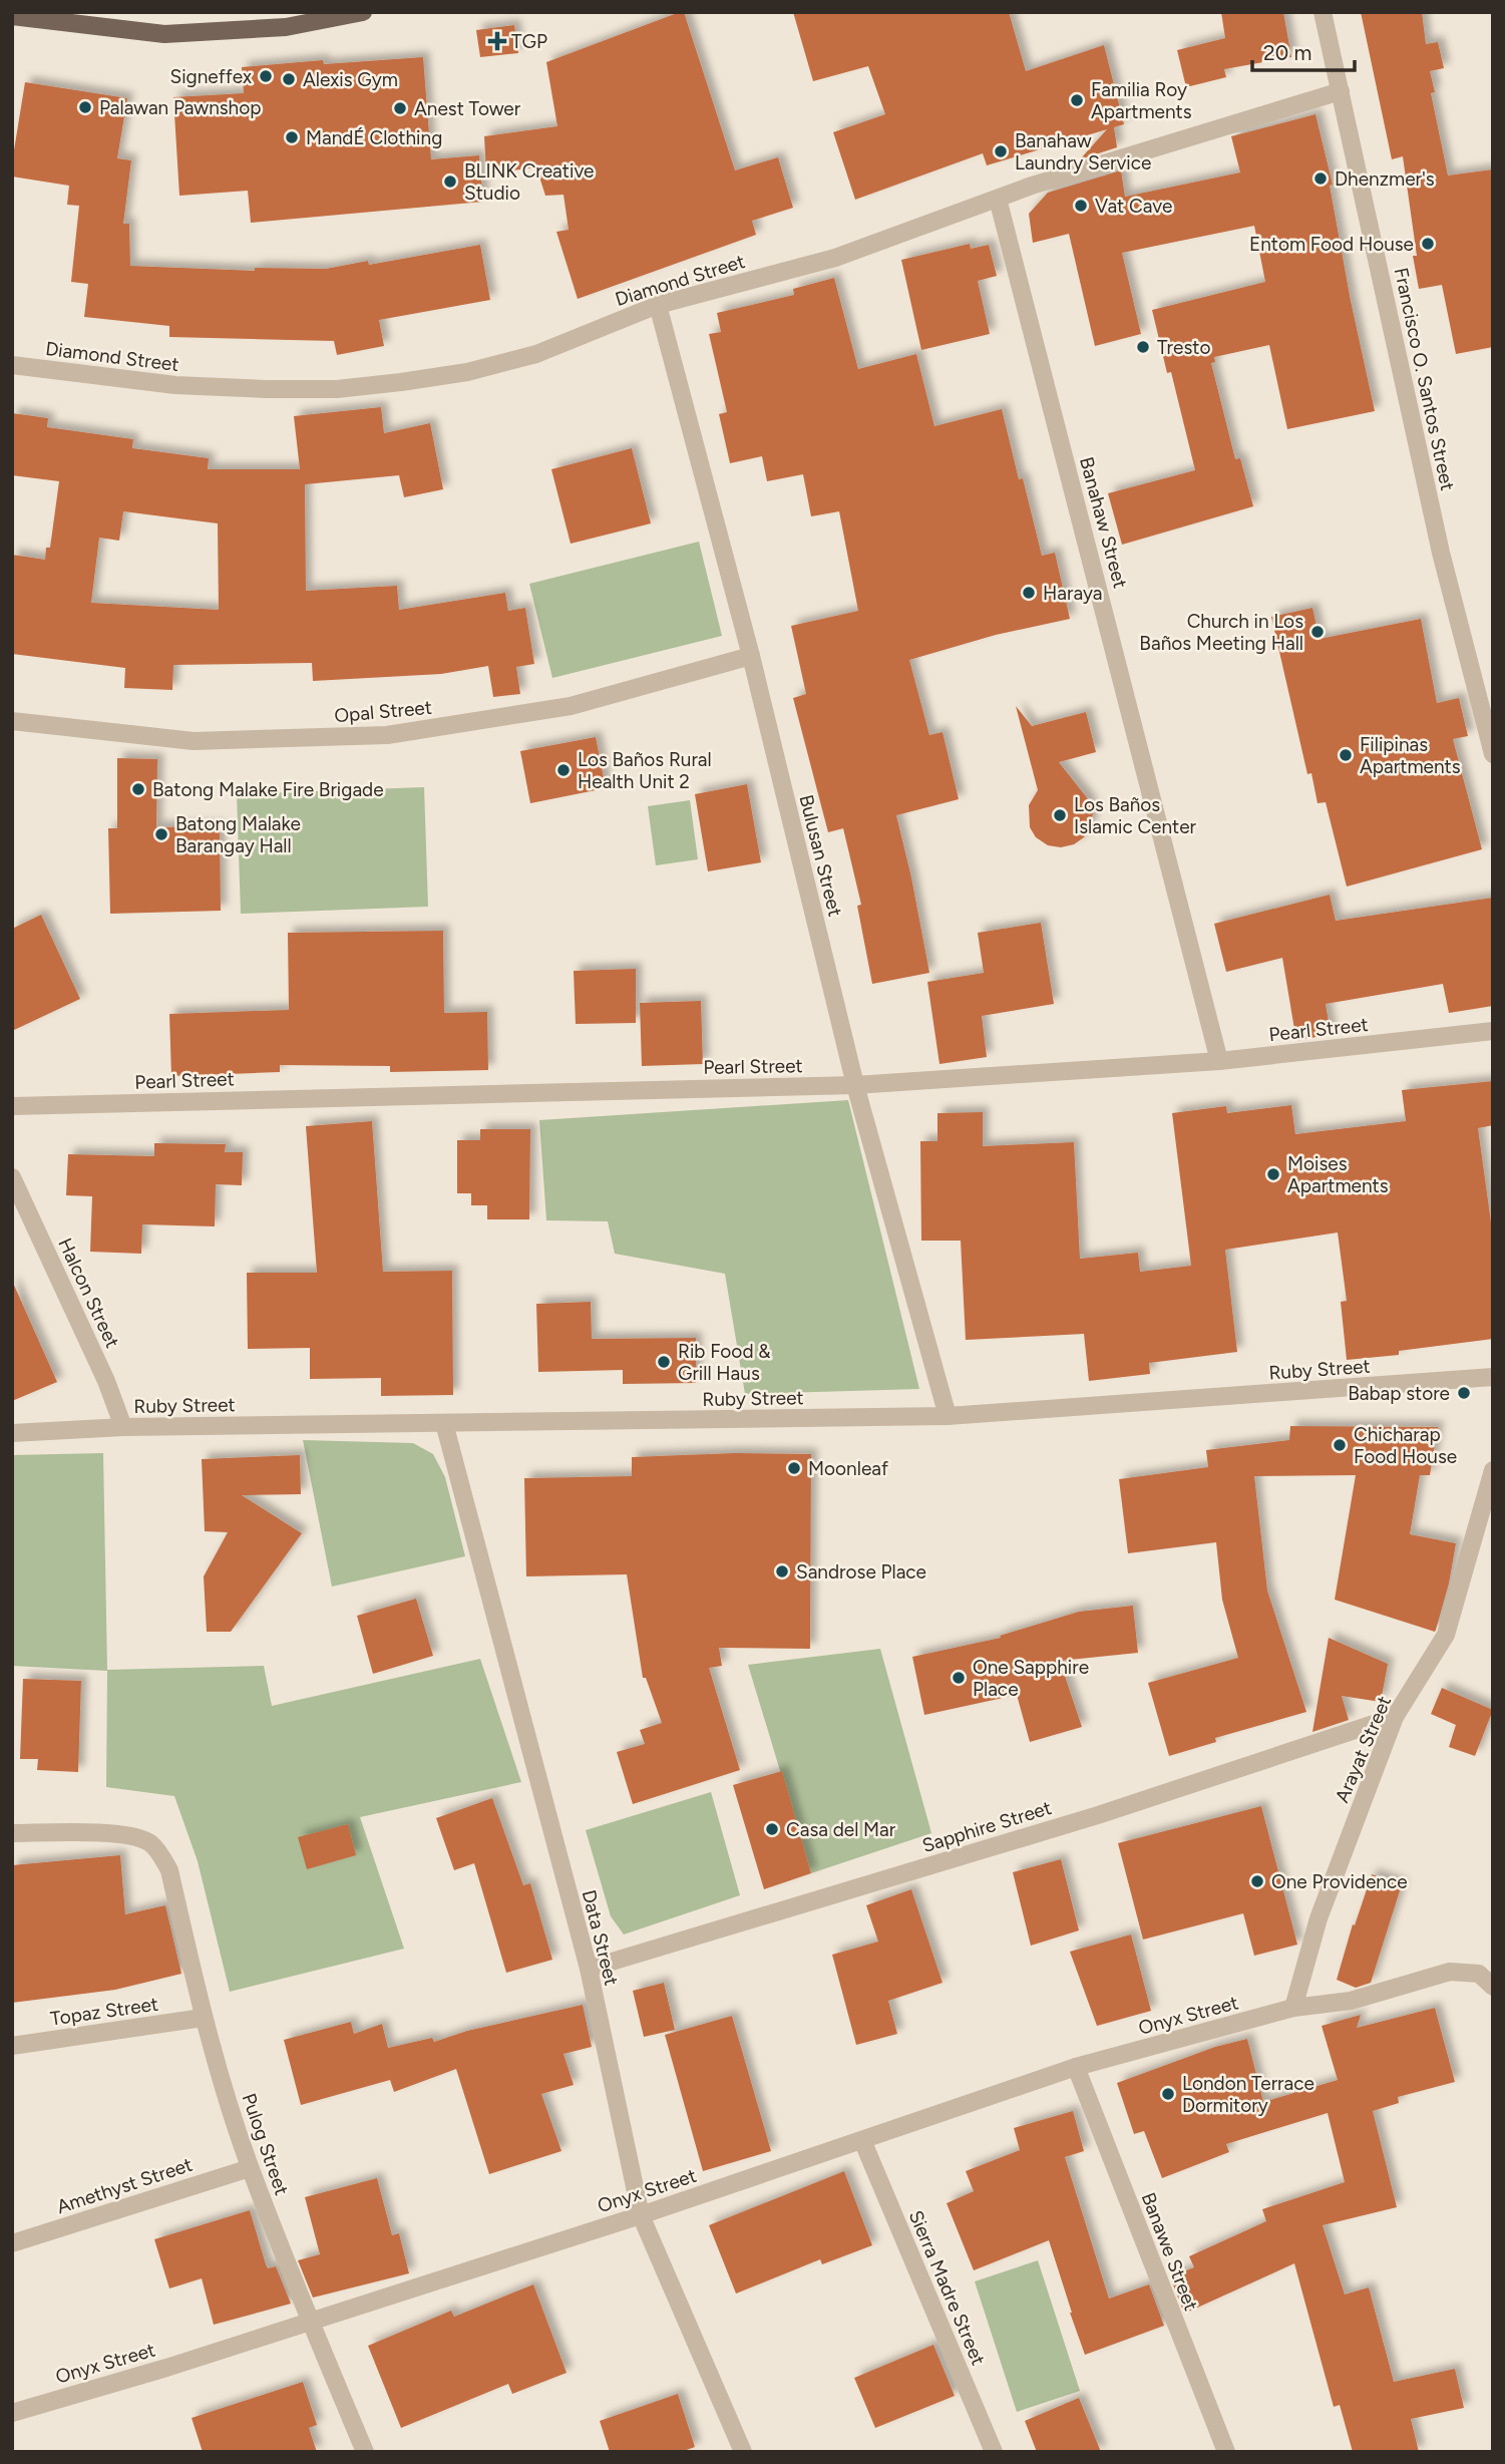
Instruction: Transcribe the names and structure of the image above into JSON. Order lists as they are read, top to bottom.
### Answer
{
  "streets": {
    "street": [
      "Diamond Street",
      "Francisco O. Santos Street",
      "Banahaw Street",
      "Opal Street",
      "Bulusan Street",
      "Pearl Street",
      "Halcon Street",
      "Ruby Street",
      "Arayat Street",
      "Sapphire Street",
      "Data Street",
      "Topaz Street",
      "Onyx Street",
      "Pulog Street",
      "Amethyst Street",
      "Banawe Street",
      "Sierra Madre Street"
    ]
  },
  "crossings": [
    ["Diamond Street", "Francisco O. Santos Street"],
    ["Diamond Street", "Banahaw Street"],
    ["Diamond Street", "Bulusan Street"],
    ["Banahaw Street", "Pearl Street"],
    ["Opal Street", "Bulusan Street"],
    ["Bulusan Street", "Pearl Street"],
    ["Bulusan Street", "Ruby Street"],
    ["Halcon Street", "Ruby Street"],
    ["Ruby Street", "Data Street"],
    ["Arayat Street", "Sapphire Street"],
    ["Arayat Street", "Onyx Street"],
    ["Sapphire Street", "Data Street"],
    ["Data Street", "Onyx Street"],
    ["Topaz Street", "Pulog Street"],
    ["Onyx Street", "Pulog Street"],
    ["Onyx Street", "Banawe Street"],
    ["Onyx Street", "Sierra Madre Street"],
    ["Pulog Street", "Amethyst Street"]
  ],
  "places": {
    "health": ["TGP"],
    "other": [
      "Signeffex",
      "Alexis Gym",
      "Familia Roy Apartments",
      "Palawan Pawnshop",
      "Anest Tower",
      "MandÉ Clothing",
      "Banahaw Laundry Service",
      "Dhenzmer's",
      "BLINK Creative Studio",
      "Vat Cave",
      "Entom Food House",
      "Tresto",
      "Haraya",
      "Church in Los Baños Meeting Hall",
      "Filipinas Apartments",
      "Los Baños Rural Health Unit 2",
      "Batong Malake Fire Brigade",
      "Los Baños Islamic Center",
      "Batong Malake Barangay Hall",
      "Moises Apartments",
      "Rib Food & Grill Haus",
      "Babap store",
      "Chicharap Food House",
      "Moonleaf",
      "Sandrose Place",
      "One Sapphire Place",
      "Casa del Mar",
      "One Providence",
      "London Terrace Dormitory"
    ]
  },
  "scale_bar": "20 m"
}
